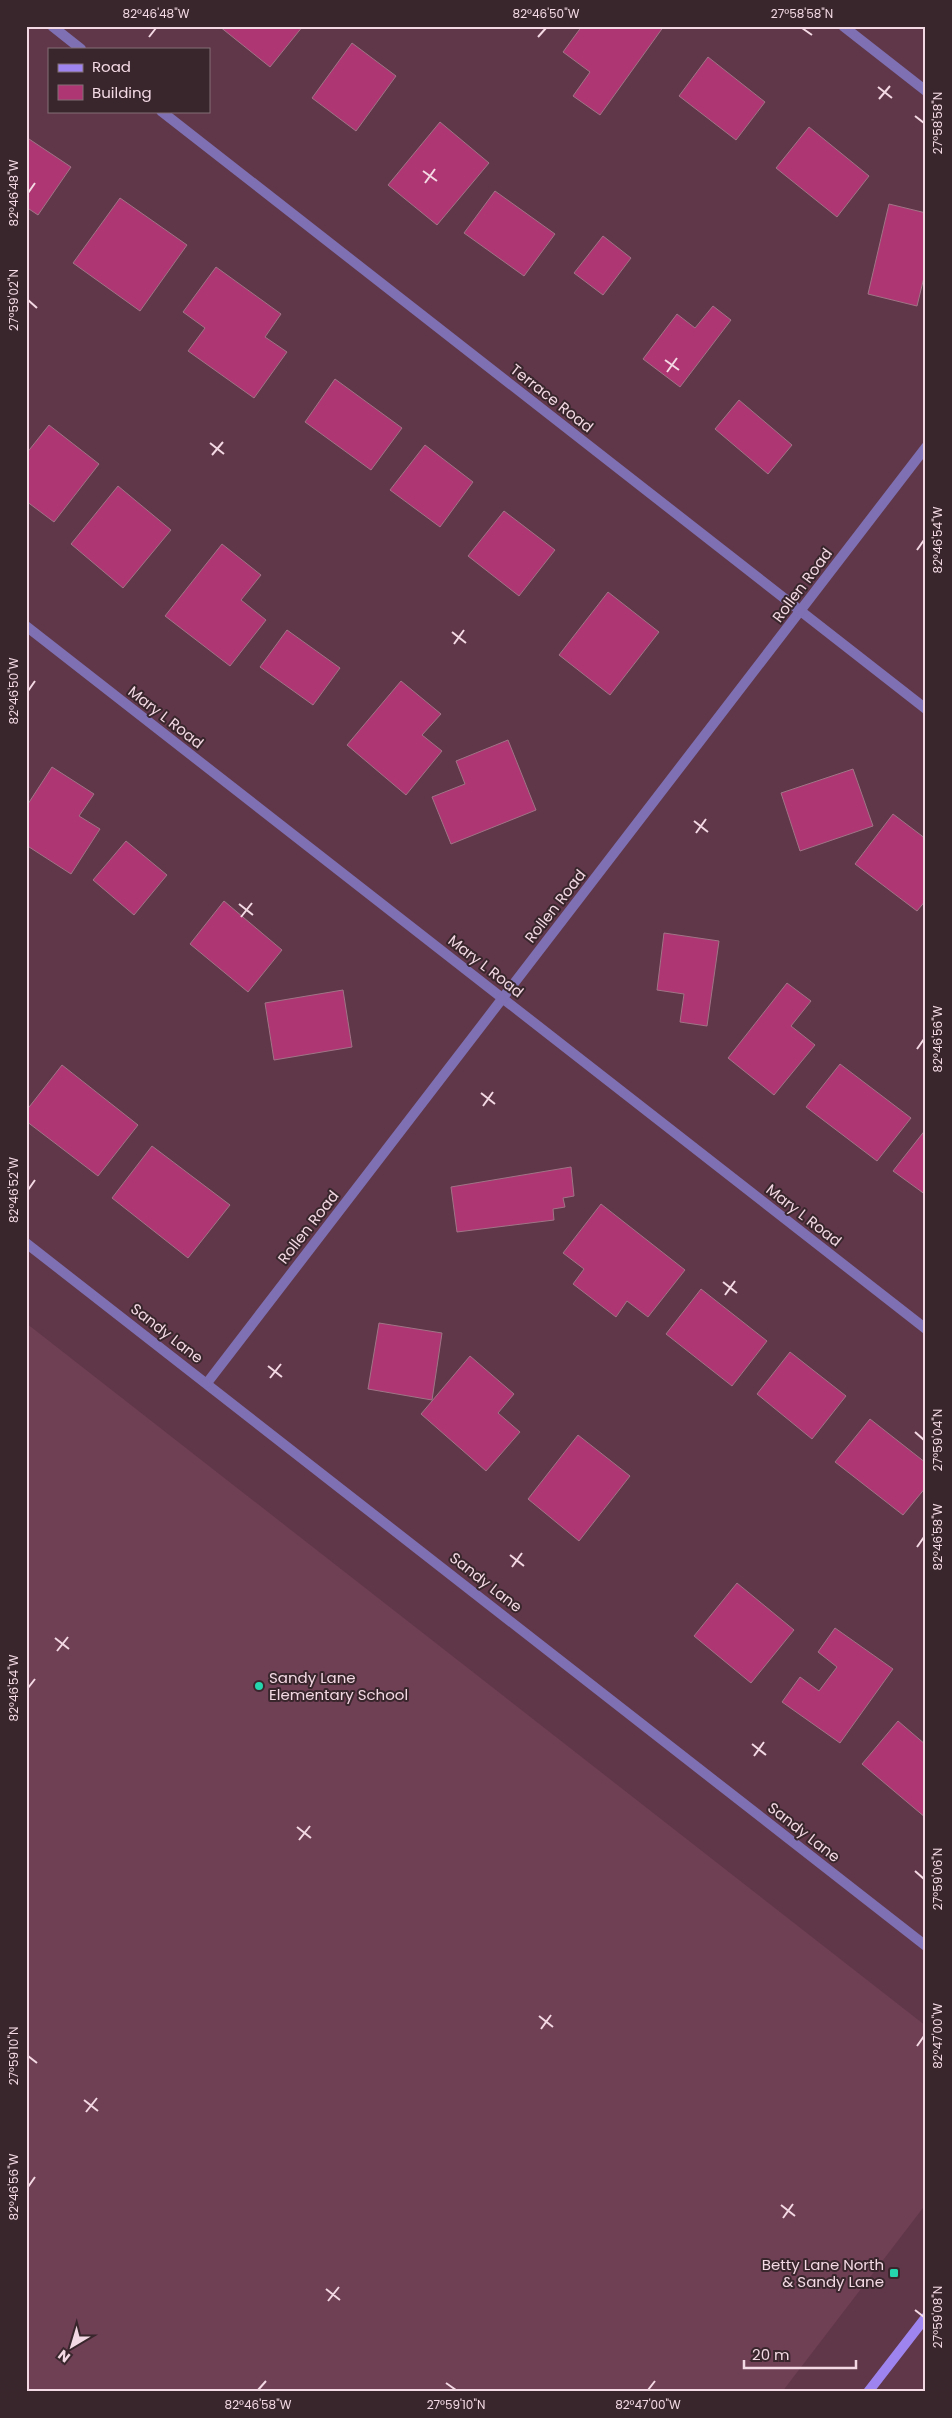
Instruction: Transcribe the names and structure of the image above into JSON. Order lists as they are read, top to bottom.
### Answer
{
  "streets": {
    "street": [
      "Terrace Road",
      "Rollen Road",
      "Mary L Road",
      "Sandy Lane"
    ]
  },
  "crossings": [
    ["Terrace Road", "Rollen Road"],
    ["Rollen Road", "Mary L Road"],
    ["Rollen Road", "Sandy Lane"]
  ],
  "places": {
    "other": ["Sandy Lane Elementary School"],
    "transit": ["Betty Lane North & Sandy Lane"]
  },
  "legend": ["Road", "Building"],
  "scale_bar": "20 m",
  "north": "bottom left",
  "coordinates": [
    "82°46'48\"W",
    "82°46'50\"W",
    "27°58'58\"N",
    "27°59'02\"N",
    "82°46'54\"W",
    "82°46'56\"W",
    "82°46'52\"W",
    "27°59'04\"N",
    "82°46'58\"W",
    "27°59'06\"N",
    "82°47'00\"W",
    "27°59'10\"N",
    "27°59'08\"N"
  ]
}
